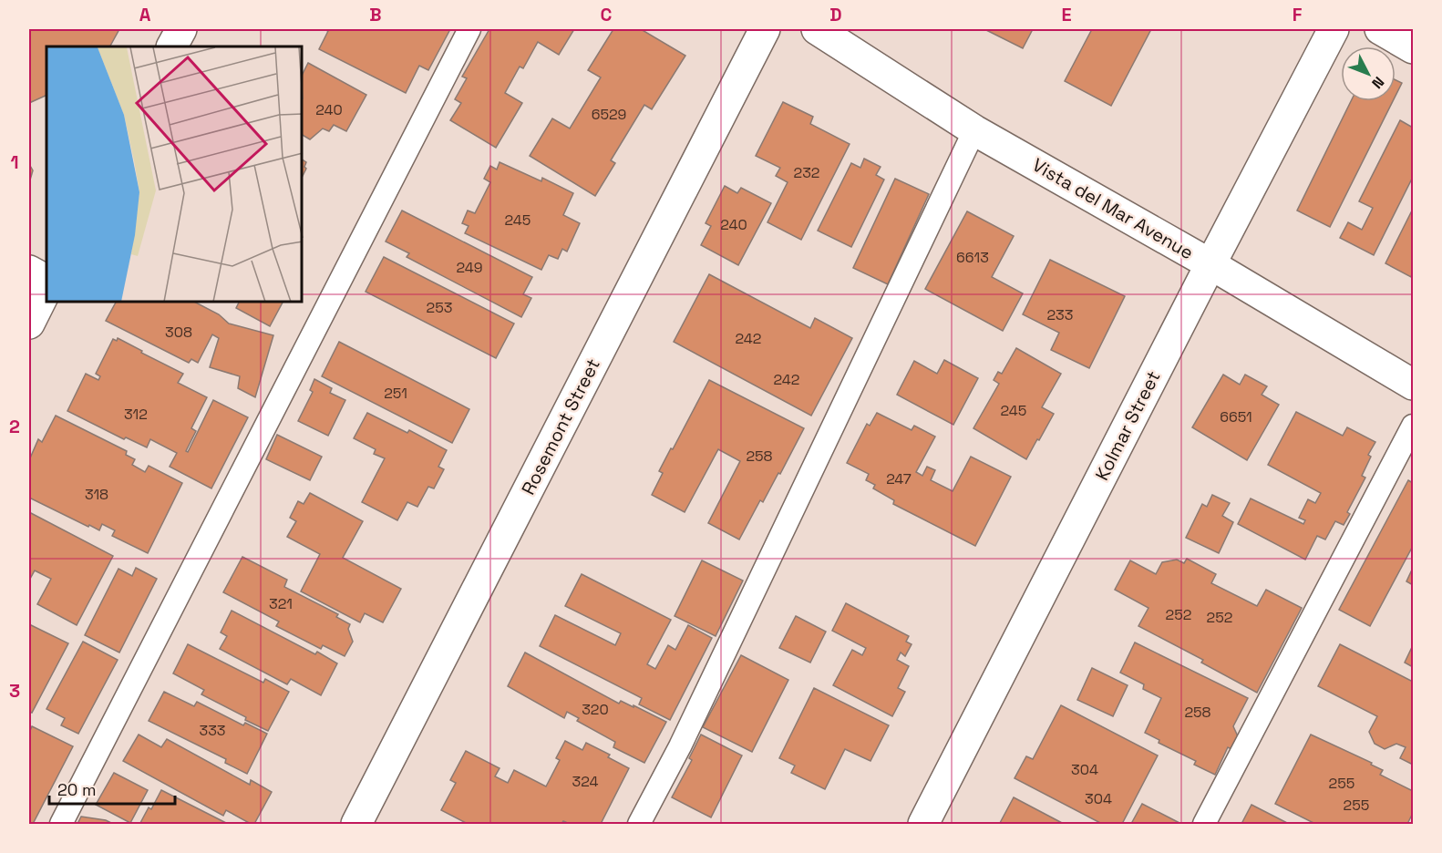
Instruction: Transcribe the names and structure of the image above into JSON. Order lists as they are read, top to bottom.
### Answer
{
  "streets": {
    "street": ["Vista del Mar Avenue", "Kolmar Street", "Rosemont Street"]
  },
  "crossings": [
    ["Vista del Mar Avenue", "Kolmar Street"]
  ],
  "house_numbers": [
    "240",
    "6529",
    "232",
    "245",
    "240",
    "6613",
    "249",
    "253",
    "233",
    "308",
    "242",
    "242",
    "251",
    "245",
    "312",
    "6651",
    "258",
    "247",
    "318",
    "321",
    "252",
    "252",
    "320",
    "258",
    "333",
    "304",
    "324",
    "255",
    "304",
    "255"
  ],
  "scale_bar": "20 m",
  "north": "bottom right",
  "grid": {
    "columns": [
      "A",
      "B",
      "C",
      "D",
      "E",
      "F"
    ],
    "rows": ["1", "2", "3"]
  }
}
